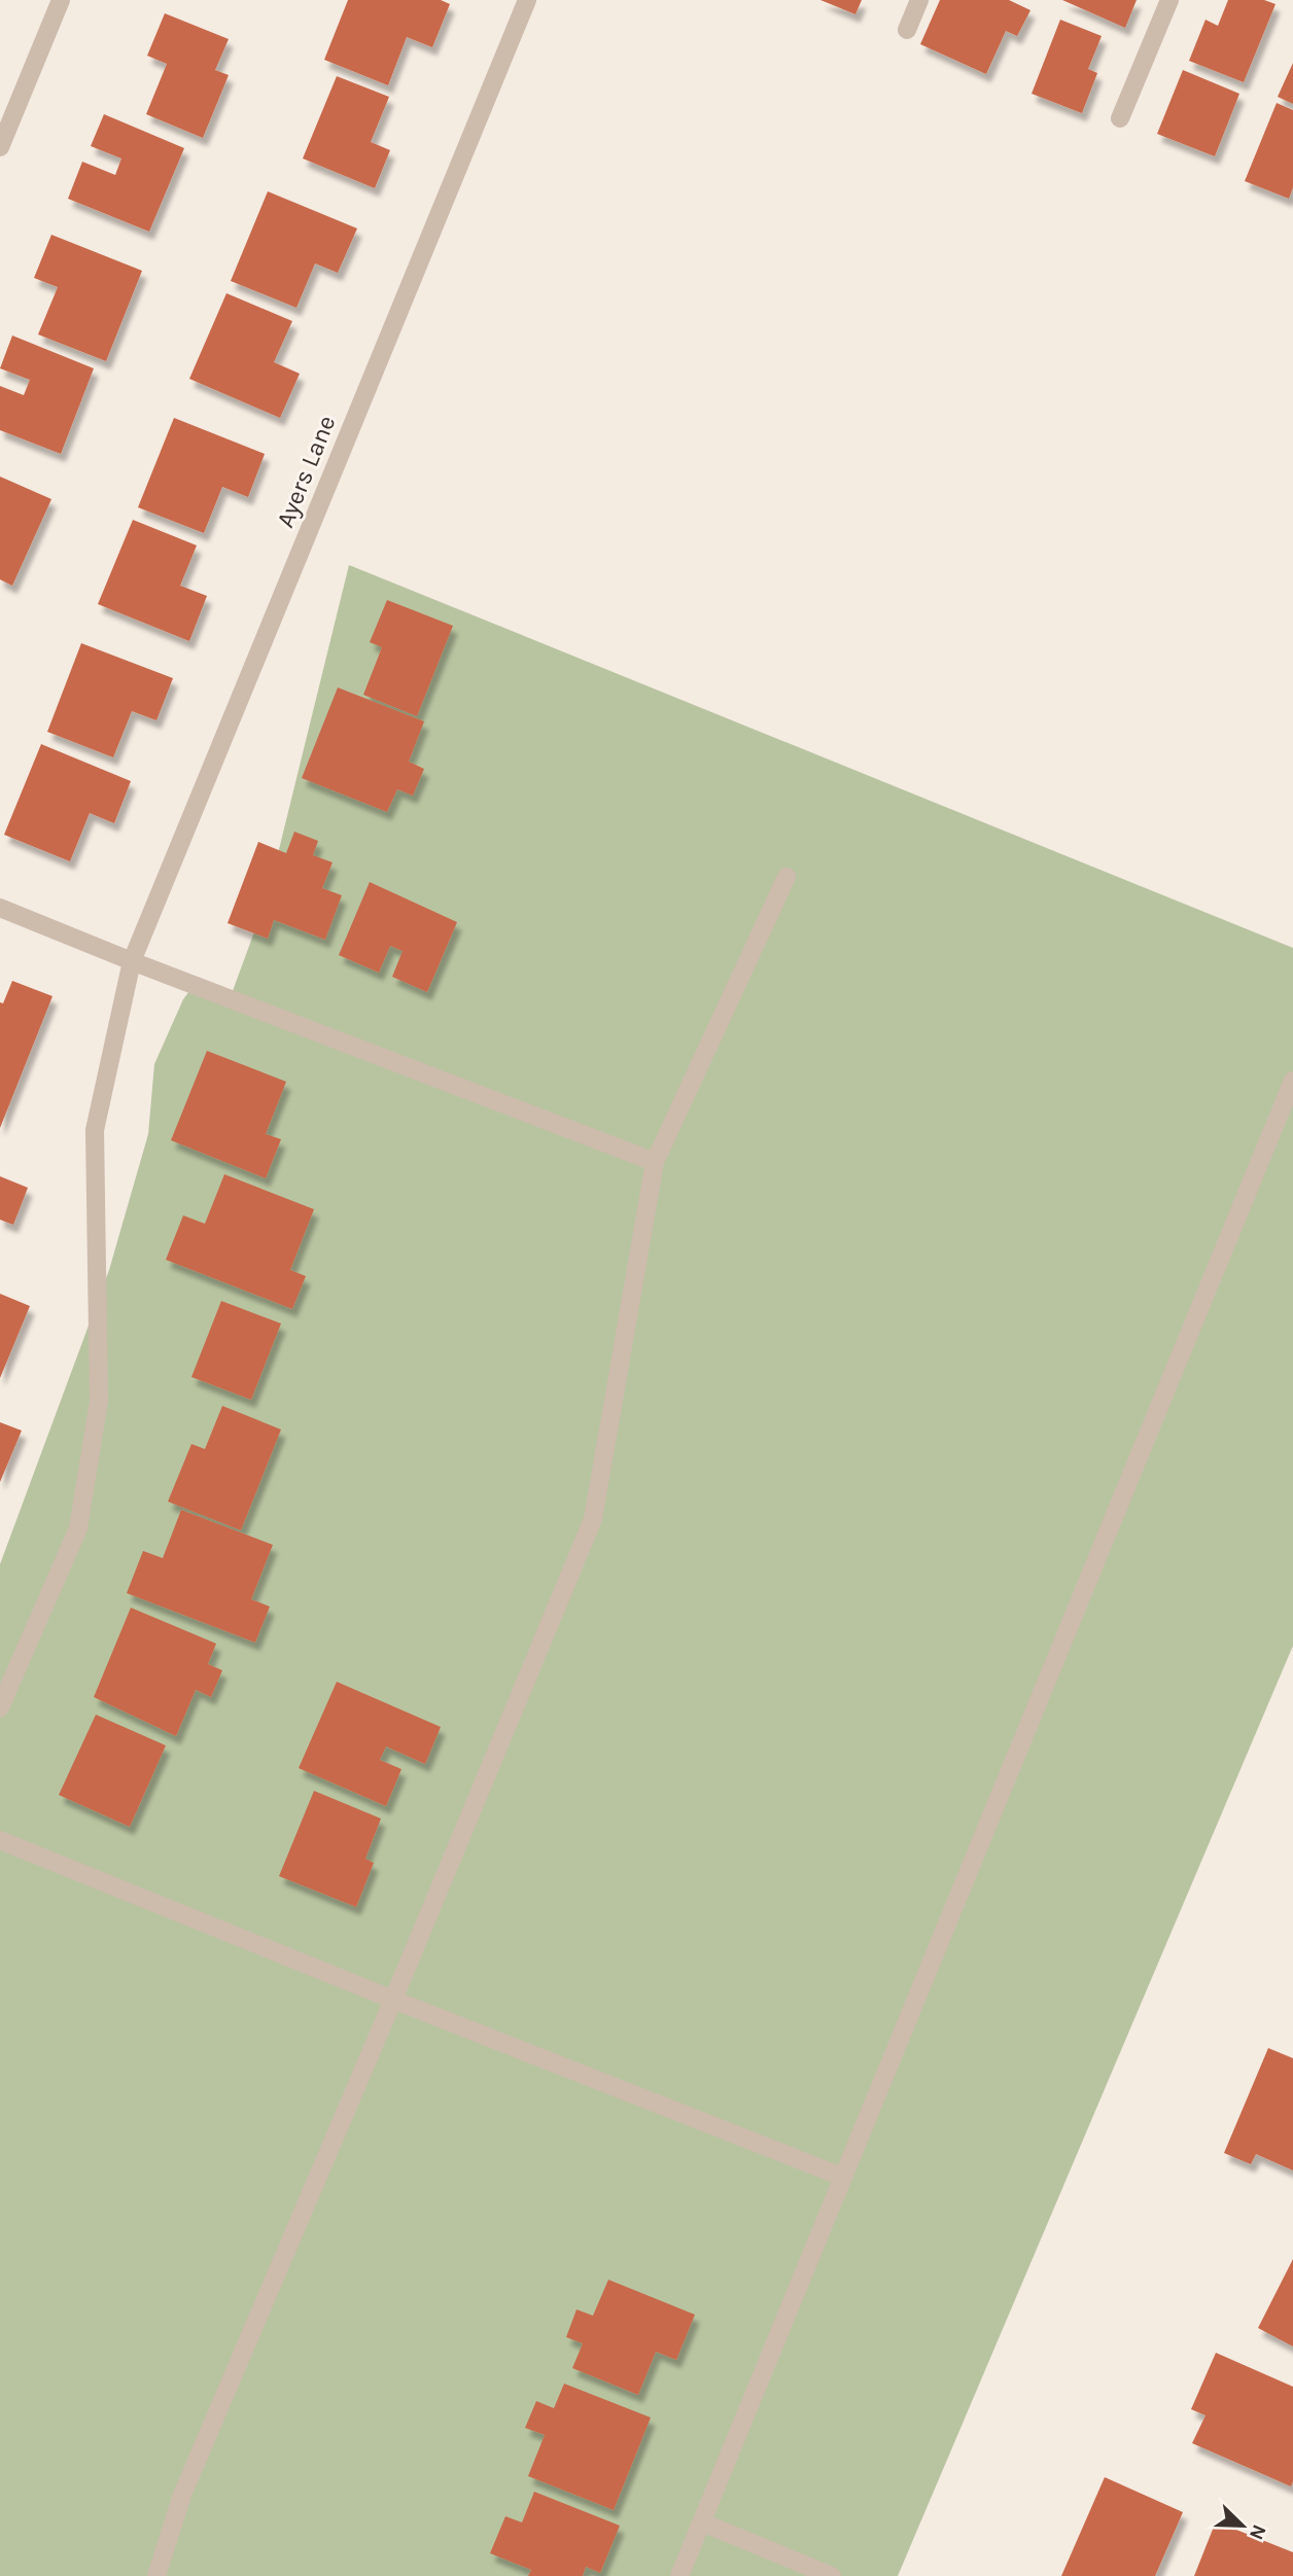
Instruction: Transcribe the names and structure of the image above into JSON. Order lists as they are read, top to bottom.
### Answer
{
  "streets": {
    "street": ["Ayers Lane"]
  },
  "north": "bottom right"
}
